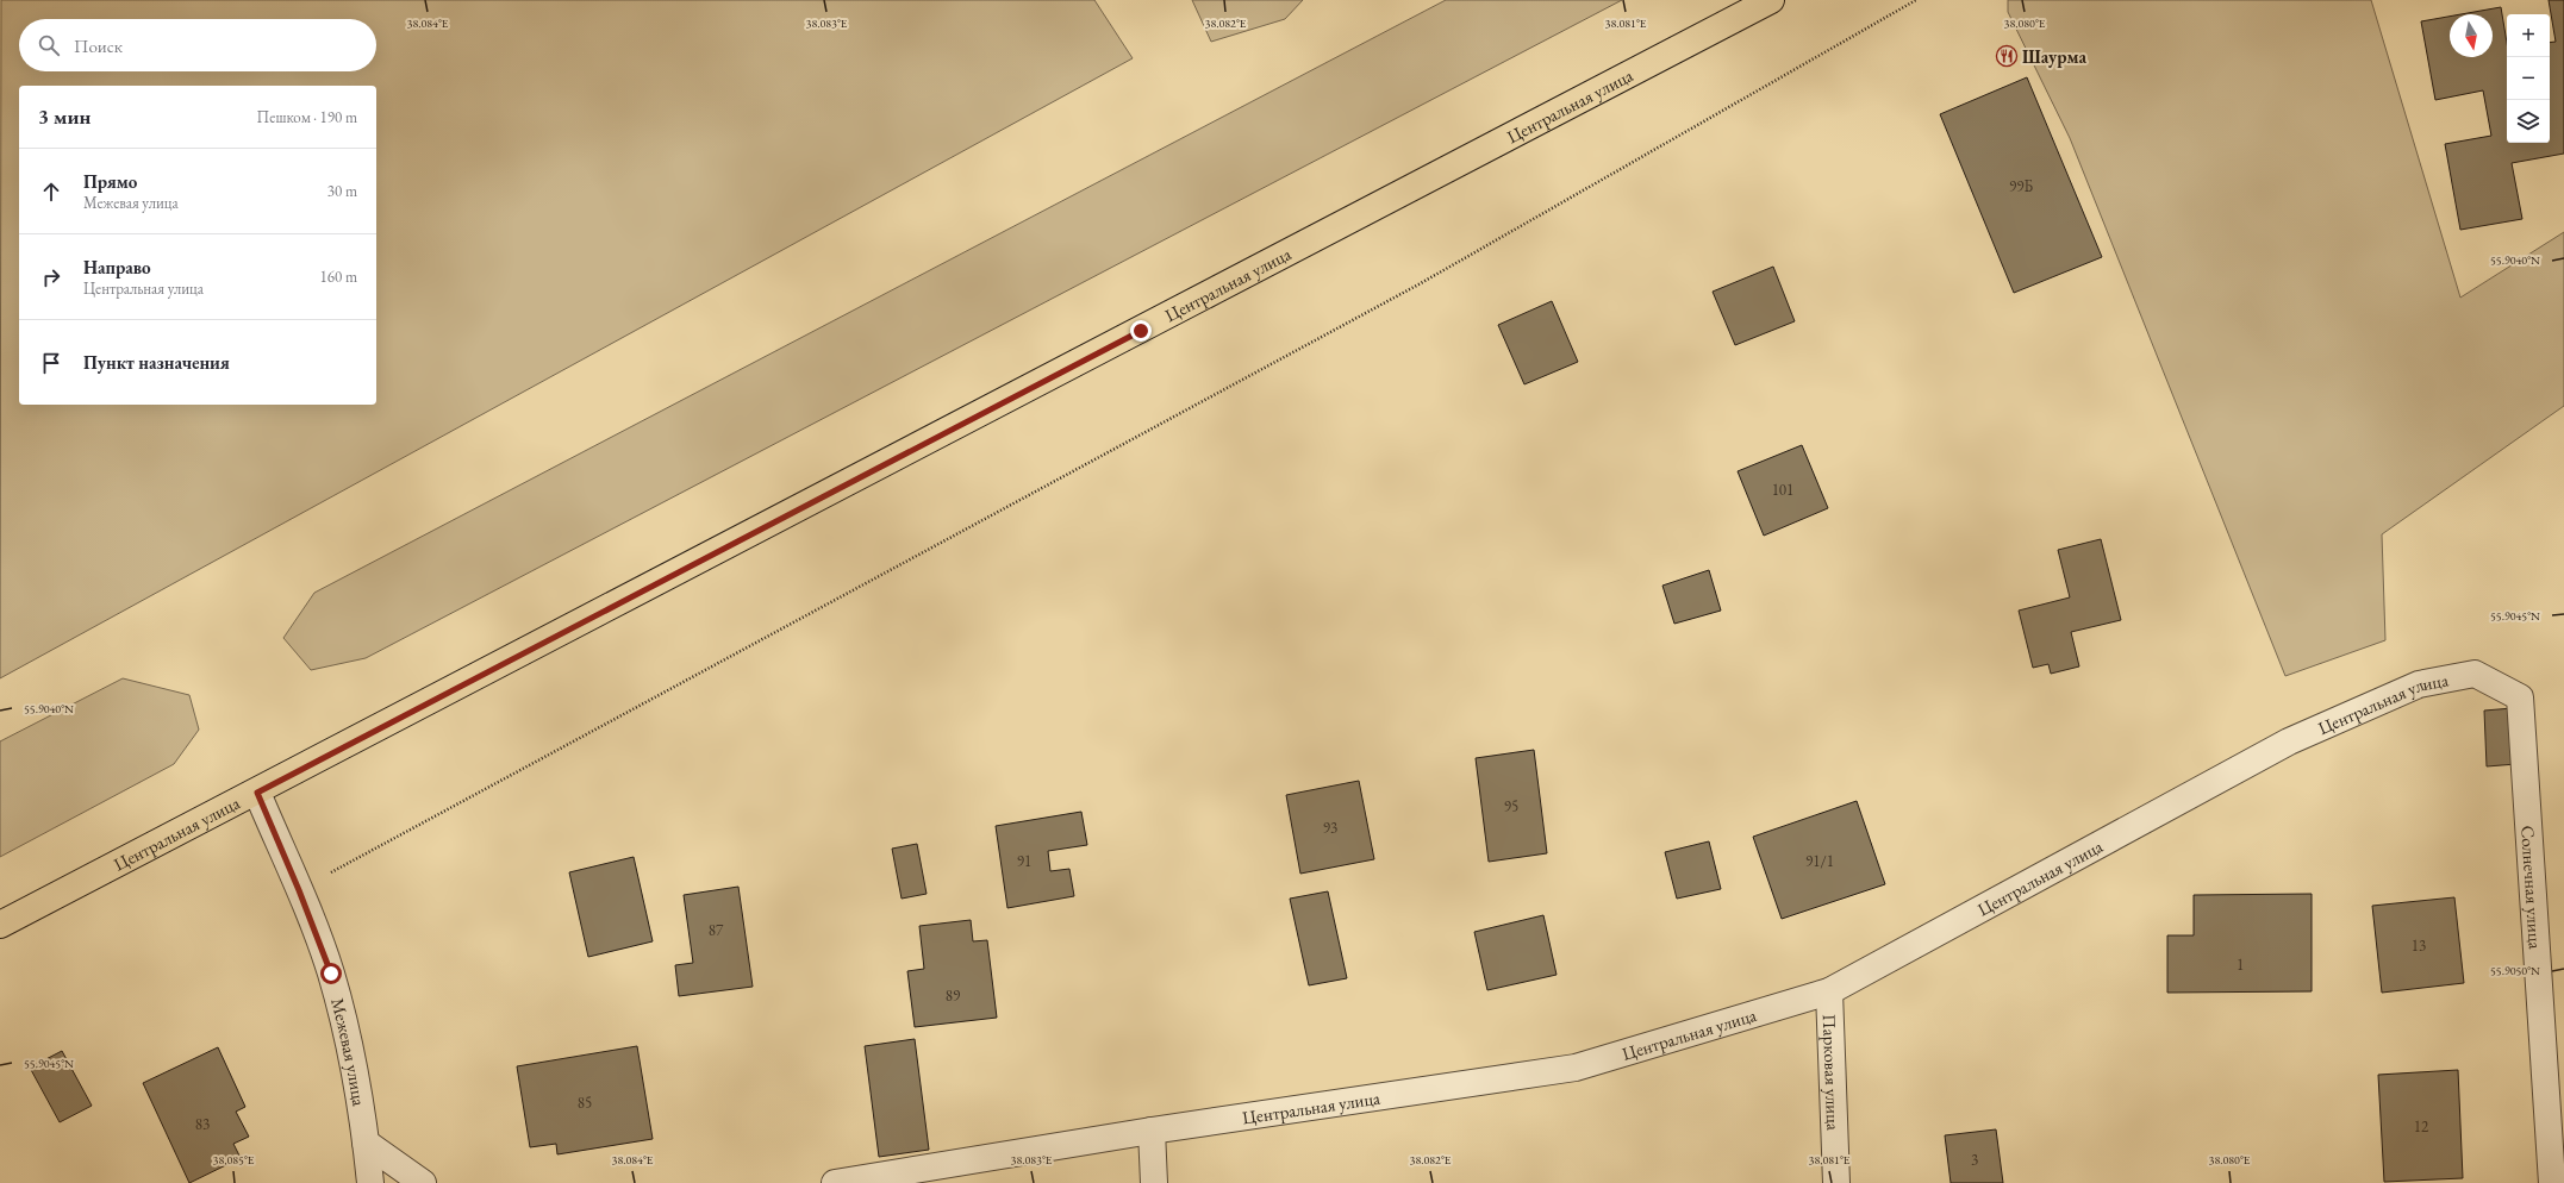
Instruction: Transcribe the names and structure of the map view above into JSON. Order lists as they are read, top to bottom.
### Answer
{
  "streets": {
    "main road": ["Центральная улица"],
    "street": ["Солнечная улица", "Межевая улица", "Парковая улица"]
  },
  "crossings": [
    ["Центральная улица", "Солнечная улица"],
    ["Центральная улица", "Межевая улица"],
    ["Центральная улица", "Парковая улица"]
  ],
  "places": {
    "restaurant": ["Шаурма"]
  },
  "house_numbers": [
    "99Б",
    "101",
    "95",
    "93",
    "91",
    "91/1",
    "87",
    "13",
    "1",
    "89",
    "85",
    "83",
    "12",
    "3"
  ],
  "north": "bottom",
  "page": {
    "map_buttons": ["+", "−"],
    "search": "Поиск",
    "heading": ["3 мин", "Пешком · 190 m"],
    "list": [
      ["Прямо", "Межевая улица", "30 m"],
      ["Направо", "Центральная улица", "160 m"],
      "Пункт назначения"
    ]
  },
  "coordinates": [
    "38.084°E",
    "38.083°E",
    "38.082°E",
    "38.081°E",
    "38.080°E",
    "55.9040°N",
    "55.9045°N",
    "55.9050°N",
    "38.085°E"
  ]
}
